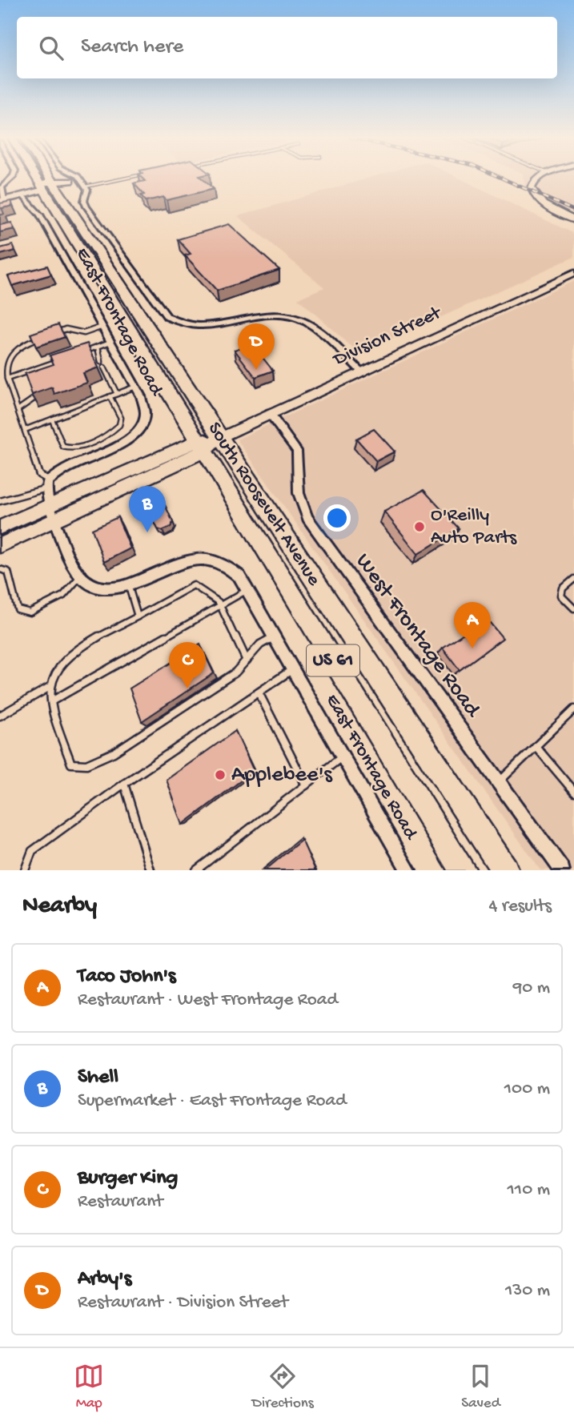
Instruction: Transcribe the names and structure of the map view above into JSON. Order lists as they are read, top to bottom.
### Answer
{
  "streets": {
    "highway": ["South Roosevelt Avenue", "US 61"],
    "street": ["East Frontage Road", "Division Street", "West Frontage Road"]
  },
  "crossings": [
    ["Division Street", "South Roosevelt Avenue"],
    ["Division Street", "West Frontage Road"]
  ],
  "places": ["O'Reilly Auto Parts", "Applebee's"],
  "page": {
    "search": "Search here",
    "pins": [
      "D",
      "B",
      "A",
      "C"
    ],
    "heading": ["Nearby", "4 results"],
    "list": [
      {
        "mark": "A",
        "name": "Taco John's",
        "note": "Restaurant · West Frontage Road",
        "value": "90 m"
      },
      {
        "mark": "B",
        "name": "Shell",
        "note": "Supermarket · East Frontage Road",
        "value": "100 m"
      },
      {
        "mark": "C",
        "name": "Burger King",
        "note": "Restaurant",
        "value": "110 m"
      },
      {
        "mark": "D",
        "name": "Arby's",
        "note": "Restaurant · Division Street",
        "value": "130 m"
      }
    ],
    "nav": ["Map", "Directions", "Saved"]
  }
}
